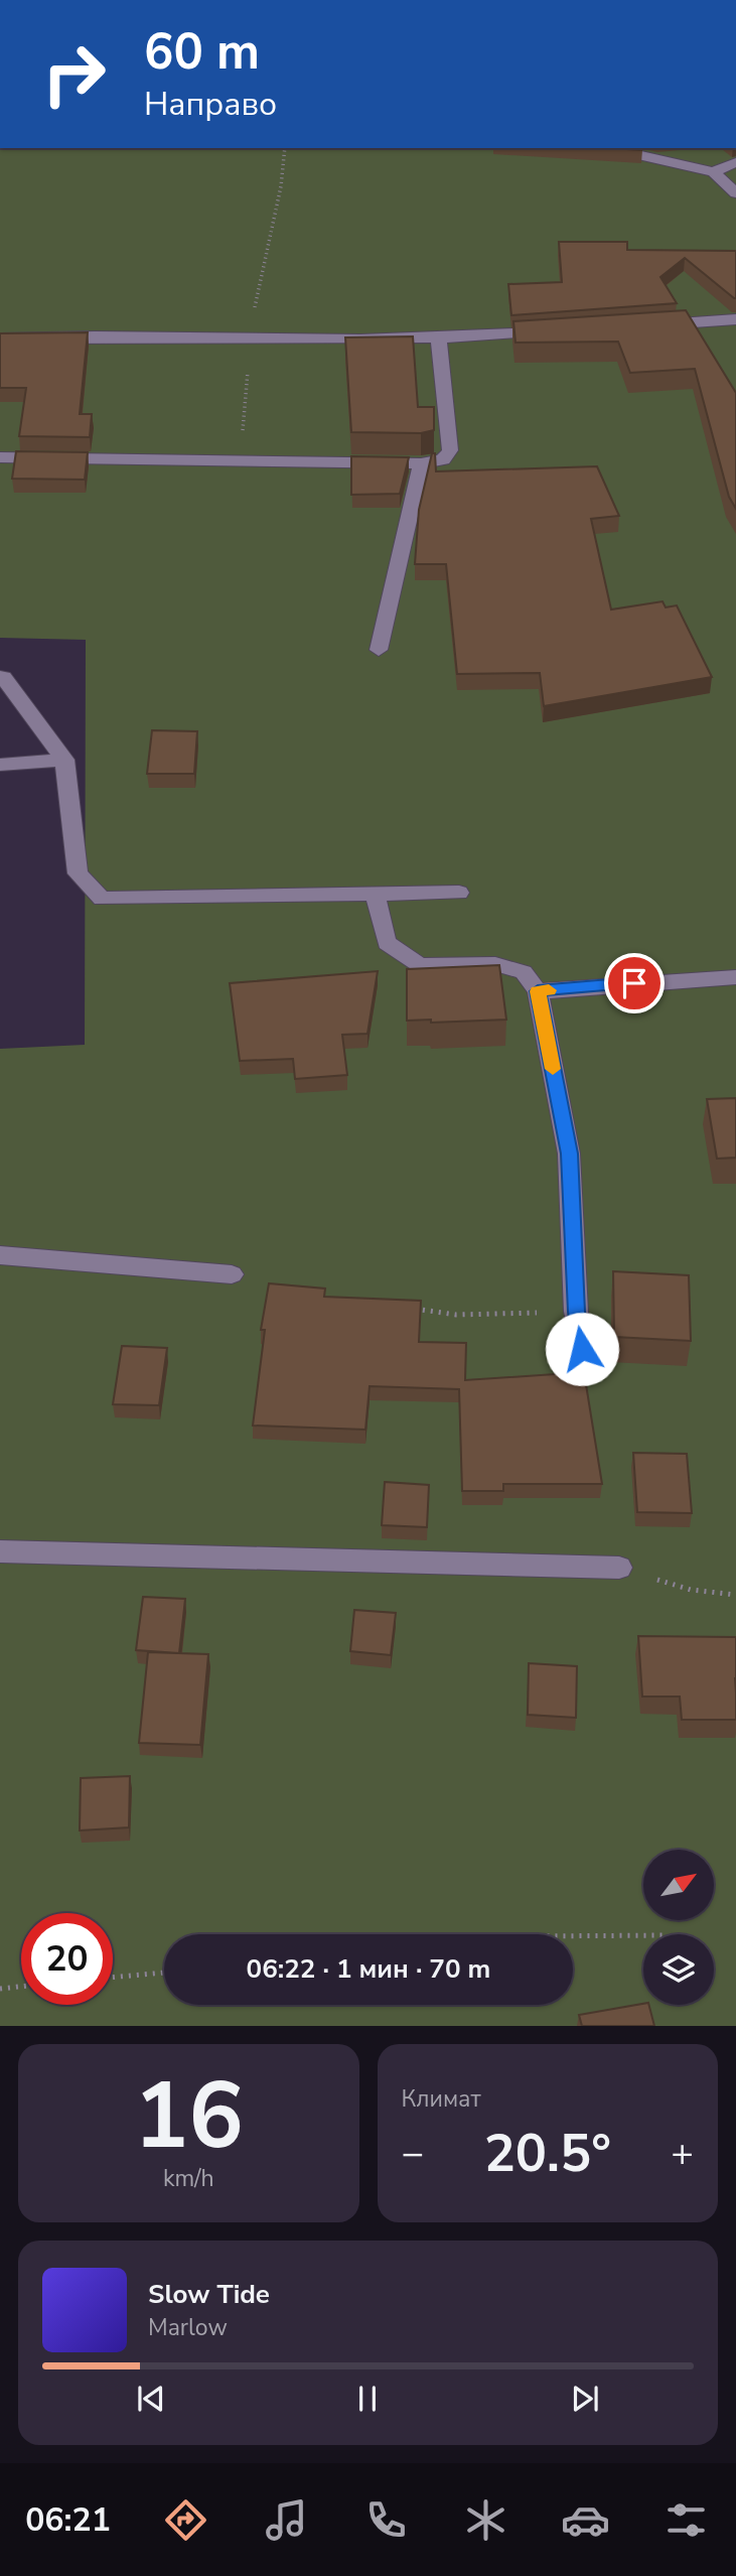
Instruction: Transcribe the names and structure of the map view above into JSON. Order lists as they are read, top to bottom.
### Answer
{
  "north": "top right",
  "page": {
    "turn": ["60 m", "Направо"],
    "limit": "20",
    "trip": "06:22 · 1 мин · 70 m",
    "tile": [
      ["16", "km/h"],
      "Климат"
    ],
    "heat": ["−", "20.5°", "+"],
    "song": ["Slow Tide", "Marlow"],
    "tabs": "06:21"
  }
}
